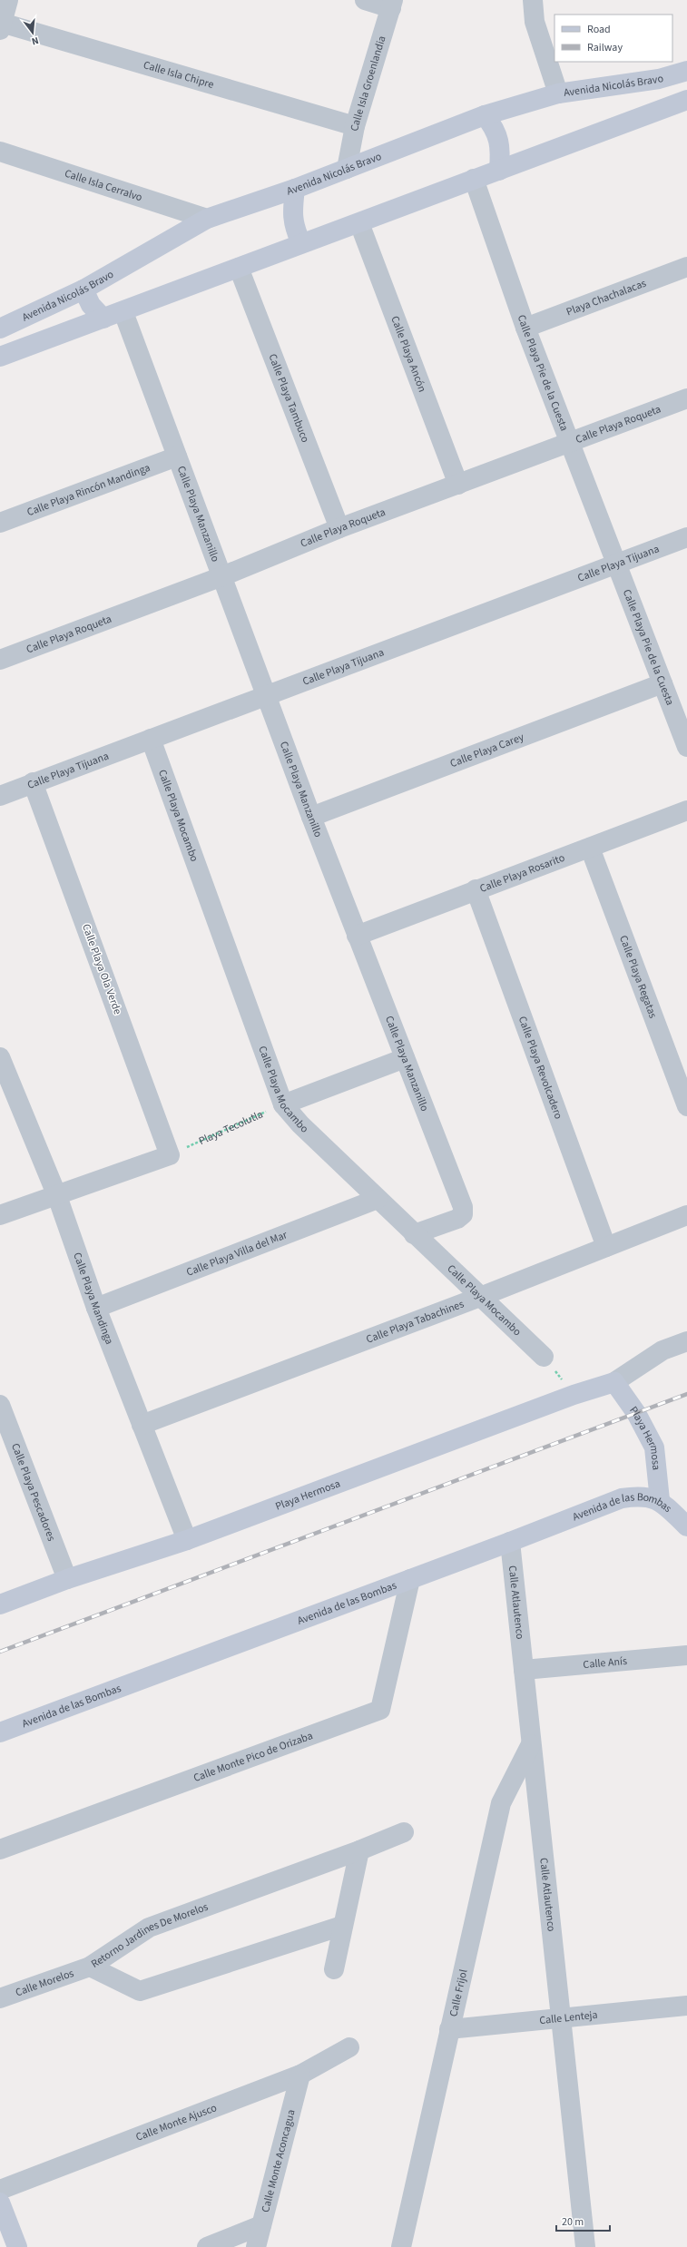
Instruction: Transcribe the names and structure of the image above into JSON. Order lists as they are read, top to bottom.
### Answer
{
  "streets": {
    "street": [
      "Calle Isla Chipre",
      "Calle Isla Groenlandia",
      "Avenida Nicolás Bravo",
      "Calle Isla Cerralvo",
      "Playa Chachalacas",
      "Calle Playa Ancón",
      "Calle Playa Pie de la Cuesta",
      "Calle Playa Tambuco",
      "Calle Playa Roqueta",
      "Calle Playa Rincón Mandinga",
      "Calle Playa Manzanillo",
      "Calle Playa Tijuana",
      "Calle Playa Carey",
      "Calle Playa Mocambo",
      "Calle Playa Rosarito",
      "Calle Playa Ola Verde",
      "Calle Playa Regatas",
      "Calle Playa Revolcadero",
      "Calle Playa Villa del Mar",
      "Calle Playa Mandinga",
      "Calle Playa Tabachines",
      "Playa Hermosa",
      "Calle Playa Pescadores",
      "Avenida de las Bombas",
      "Calle Atlautenco",
      "Calle Anís",
      "Calle Monte Pico de Orizaba",
      "Retorno Jardines De Morelos",
      "Calle Morelos",
      "Calle Frijol",
      "Calle Lenteja",
      "Calle Monte Ajusco",
      "Calle Monte Aconcagua"
    ],
    "path": ["Playa Tecolutla"]
  },
  "crossings": [
    ["Calle Isla Chipre", "Calle Isla Groenlandia"],
    ["Calle Isla Groenlandia", "Avenida Nicolás Bravo"],
    ["Avenida Nicolás Bravo", "Calle Isla Cerralvo"],
    ["Playa Chachalacas", "Calle Playa Pie de la Cuesta"],
    ["Calle Playa Ancón", "Calle Playa Roqueta"],
    ["Calle Playa Pie de la Cuesta", "Calle Playa Roqueta"],
    ["Calle Playa Pie de la Cuesta", "Calle Playa Tijuana"],
    ["Calle Playa Pie de la Cuesta", "Calle Playa Carey"],
    ["Calle Playa Tambuco", "Calle Playa Roqueta"],
    ["Calle Playa Roqueta", "Calle Playa Manzanillo"],
    ["Calle Playa Rincón Mandinga", "Calle Playa Manzanillo"],
    ["Calle Playa Manzanillo", "Calle Playa Tijuana"],
    ["Calle Playa Manzanillo", "Calle Playa Carey"],
    ["Calle Playa Manzanillo", "Calle Playa Mocambo"],
    ["Calle Playa Manzanillo", "Calle Playa Rosarito"],
    ["Calle Playa Tijuana", "Calle Playa Mocambo"],
    ["Calle Playa Tijuana", "Calle Playa Ola Verde"],
    ["Calle Playa Mocambo", "Playa Tecolutla"],
    ["Calle Playa Mocambo", "Calle Playa Villa del Mar"],
    ["Calle Playa Mocambo", "Calle Playa Tabachines"],
    ["Calle Playa Rosarito", "Calle Playa Regatas"],
    ["Calle Playa Rosarito", "Calle Playa Revolcadero"],
    ["Calle Playa Ola Verde", "Playa Tecolutla"],
    ["Calle Playa Revolcadero", "Calle Playa Tabachines"],
    ["Calle Playa Villa del Mar", "Calle Playa Mandinga"],
    ["Calle Playa Mandinga", "Calle Playa Tabachines"],
    ["Calle Playa Mandinga", "Playa Hermosa"],
    ["Playa Hermosa", "Calle Playa Pescadores"],
    ["Playa Hermosa", "Avenida de las Bombas"],
    ["Avenida de las Bombas", "Calle Atlautenco"],
    ["Avenida de las Bombas", "Calle Monte Pico de Orizaba"],
    ["Calle Atlautenco", "Calle Anís"],
    ["Calle Atlautenco", "Calle Frijol"],
    ["Calle Atlautenco", "Calle Lenteja"],
    ["Retorno Jardines De Morelos", "Calle Morelos"],
    ["Calle Frijol", "Calle Lenteja"],
    ["Calle Monte Ajusco", "Calle Monte Aconcagua"]
  ],
  "legend": ["Road", "Railway"],
  "scale_bar": "20 m",
  "north": "bottom"
}
